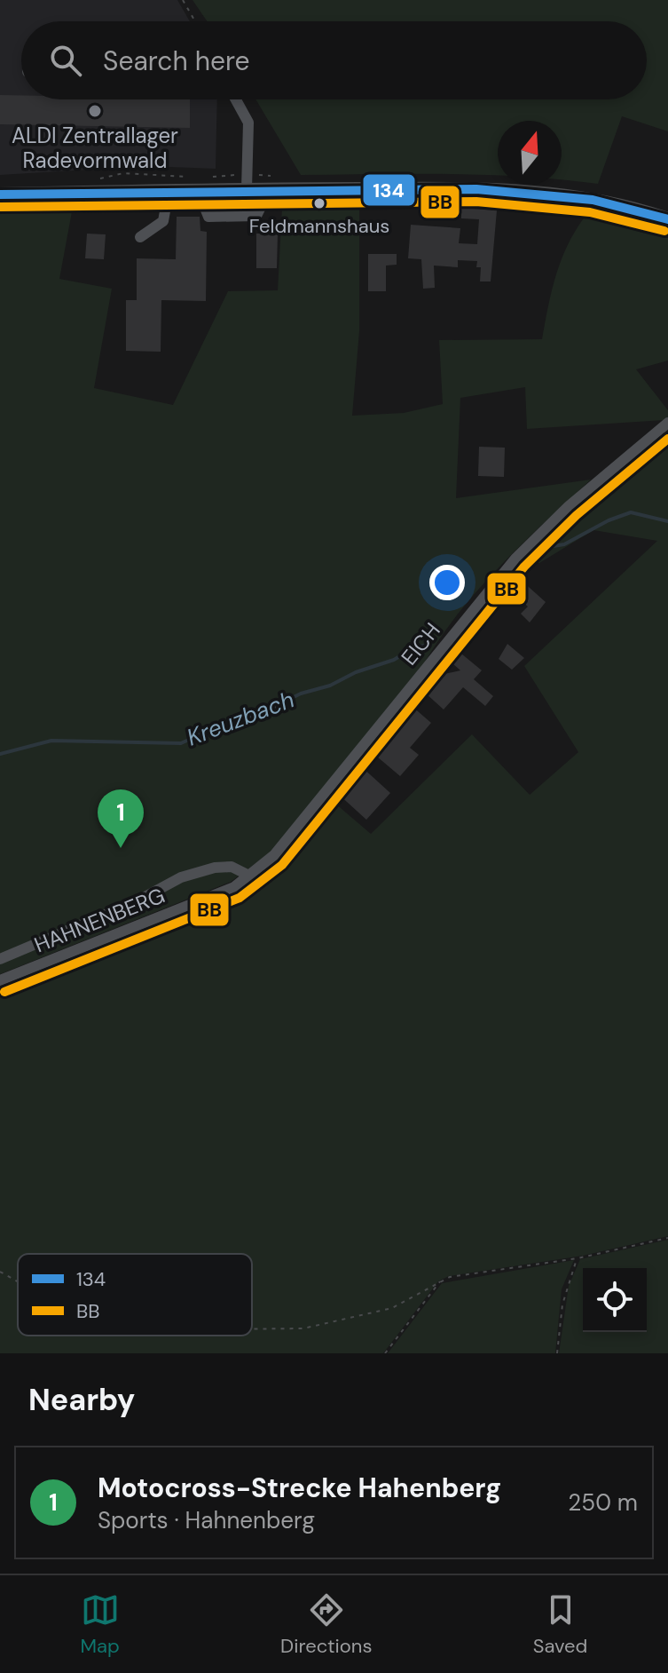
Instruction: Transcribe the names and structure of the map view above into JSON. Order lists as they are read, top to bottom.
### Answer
{
  "streets": {
    "street": ["EICH", "HAHNENBERG"]
  },
  "crossings": [
    ["EICH", "HAHNENBERG"]
  ],
  "water": ["Kreuzbach"],
  "places": ["ALDI Zentrallager Radevormwald", "Feldmannshaus"],
  "lines": ["transit line 134", "transit line BB"],
  "legend": ["134", "BB"],
  "north": "top",
  "page": {
    "search": "Search here",
    "pins": "1",
    "heading": "Nearby",
    "list": [
      {
        "mark": "1",
        "name": "Motocross-Strecke Hahenberg",
        "note": "Sports · Hahnenberg",
        "value": "250 m"
      }
    ],
    "nav": ["Map", "Directions", "Saved"]
  }
}
